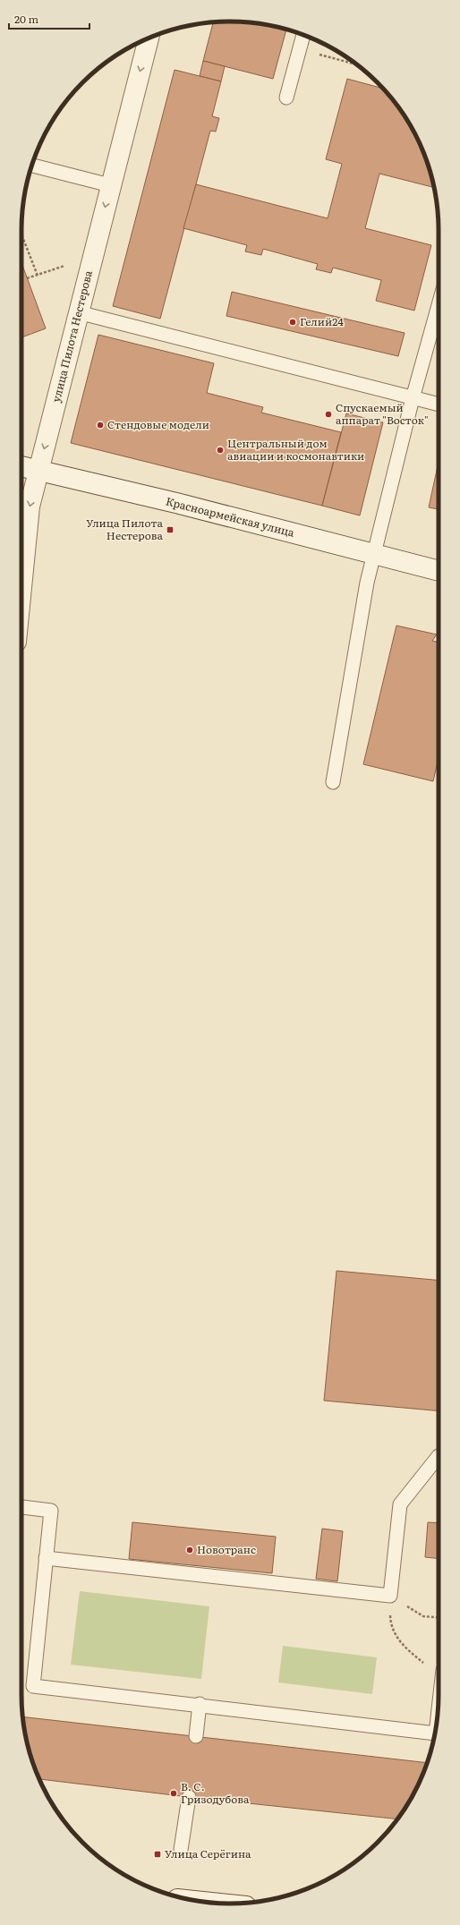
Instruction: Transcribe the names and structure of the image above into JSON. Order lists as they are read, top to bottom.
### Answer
{
  "streets": {
    "street": ["улица Пилота Нестерова", "Красноармейская улица"]
  },
  "crossings": [
    ["улица Пилота Нестерова", "Красноармейская улица"]
  ],
  "one_way": ["улица Пилота Нестерова"],
  "places": {
    "other": [
      "Гелий24",
      "Спускаемый аппарат \"Восток\"",
      "Стендовые модели",
      "Центральный дом авиации и космонавтики",
      "Новотранс",
      "В. С. Гризодубова"
    ],
    "transit": ["Улица Пилота Нестерова", "Улица Серёгина"]
  },
  "scale_bar": "20 m"
}
